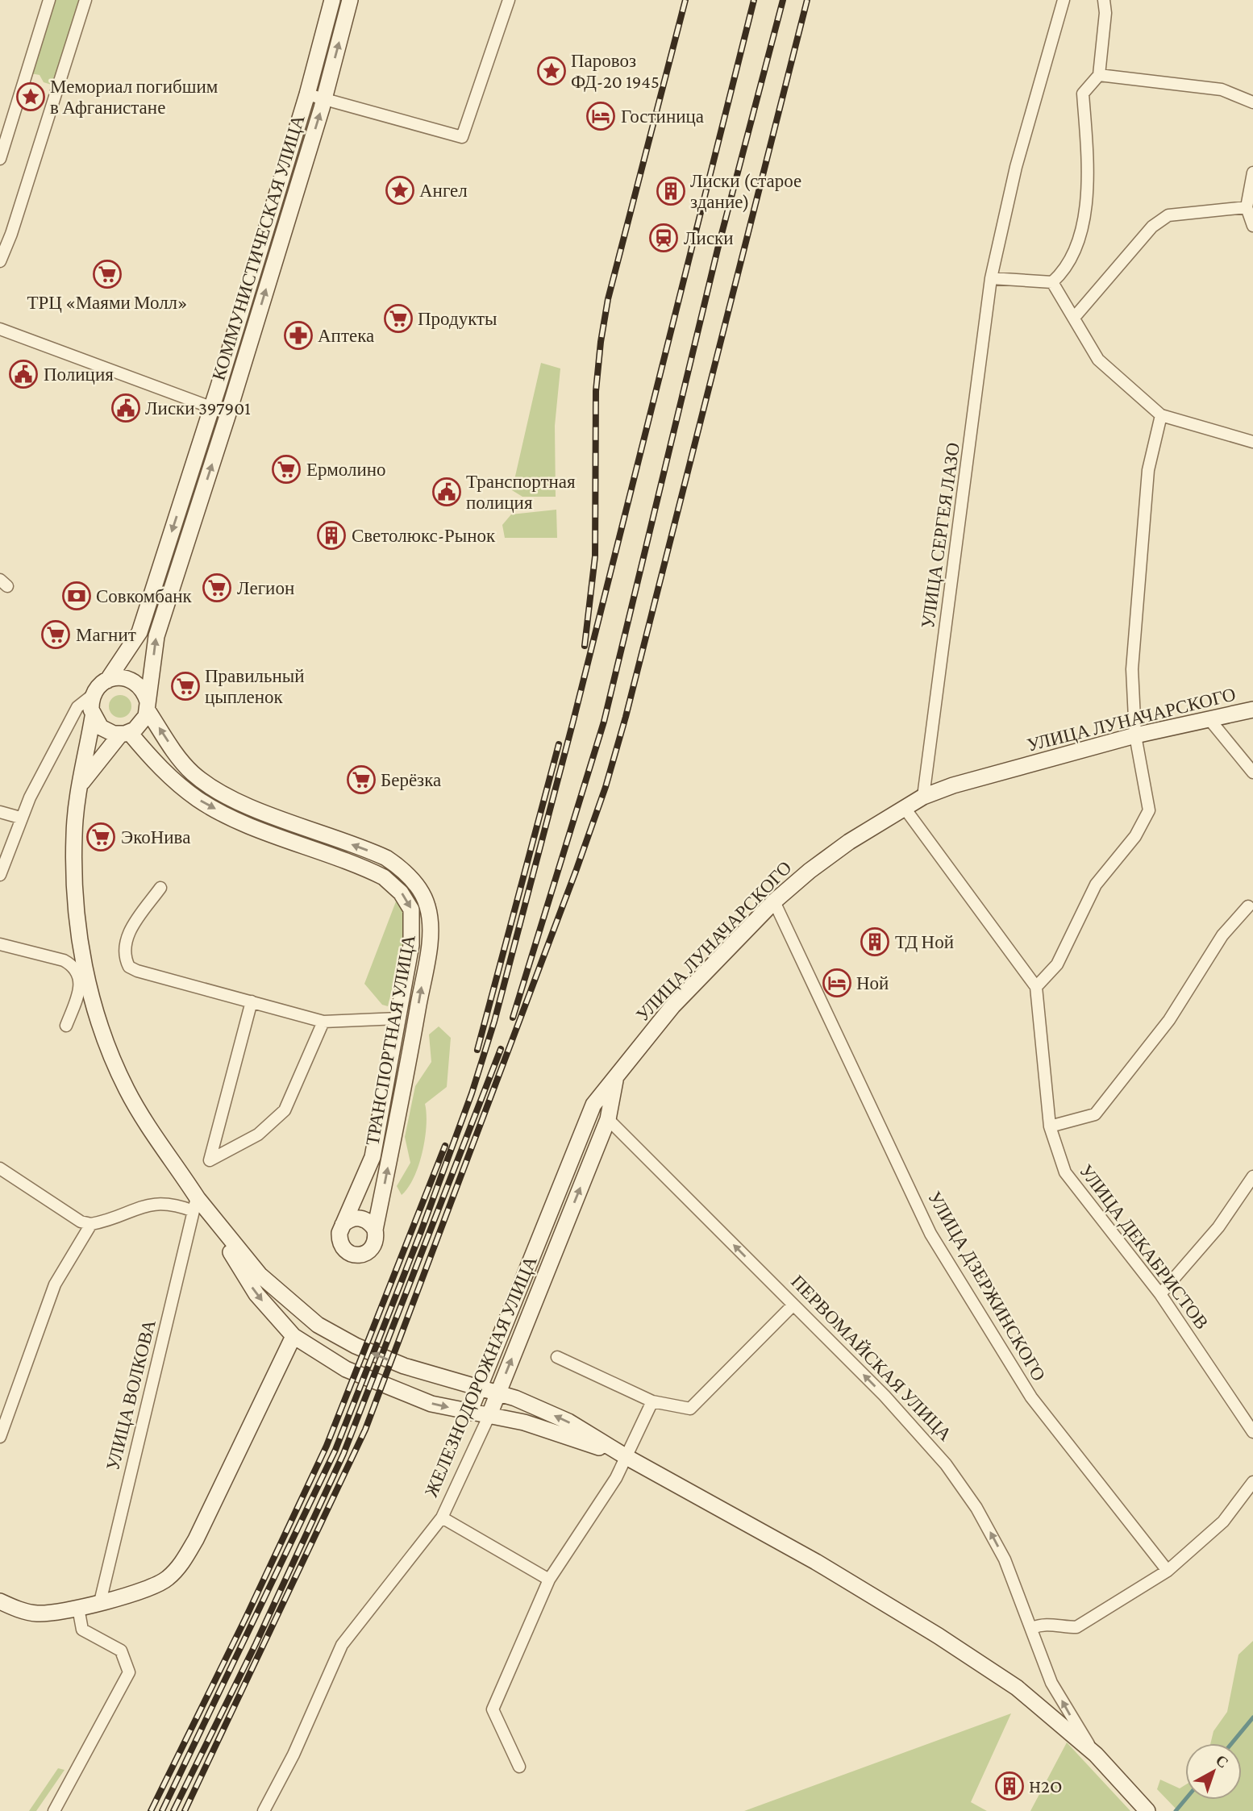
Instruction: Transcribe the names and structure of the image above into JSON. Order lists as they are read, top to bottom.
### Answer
{
  "streets": {
    "main road": [
      "КОММУНИСТИЧЕСКАЯ УЛИЦА",
      "УЛИЦА ЛУНАЧАРСКОГО",
      "ТРАНСПОРТНАЯ УЛИЦА",
      "ПЕРВОМАЙСКАЯ УЛИЦА",
      "ЖЕЛЕЗНОДОРОЖНАЯ УЛИЦА"
    ],
    "street": [
      "УЛИЦА СЕРГЕЯ ЛАЗО",
      "УЛИЦА ДЕКАБРИСТОВ",
      "УЛИЦА ДЗЕРЖИНСКОГО",
      "УЛИЦА ВОЛКОВА"
    ]
  },
  "crossings": [
    ["КОММУНИСТИЧЕСКАЯ УЛИЦА", "ТРАНСПОРТНАЯ УЛИЦА"],
    ["УЛИЦА СЕРГЕЯ ЛАЗО", "УЛИЦА ЛУНАЧАРСКОГО"],
    ["УЛИЦА ЛУНАЧАРСКОГО", "УЛИЦА ДЗЕРЖИНСКОГО"],
    ["УЛИЦА ЛУНАЧАРСКОГО", "ЖЕЛЕЗНОДОРОЖНАЯ УЛИЦА"],
    ["ПЕРВОМАЙСКАЯ УЛИЦА", "ЖЕЛЕЗНОДОРОЖНАЯ УЛИЦА"],
    ["ПЕРВОМАЙСКАЯ УЛИЦА", "УЛИЦА ВОЛКОВА"]
  ],
  "places": {
    "place": ["Паровоз ФД-20 1945", "Мемориал погибшим в Афганистане", "Ангел"],
    "hotel": ["Гостиница", "Ной"],
    "building": [
      "Лиски (старое здание)",
      "Светолюкс-Рынок",
      "ТД Ной",
      "H2O"
    ],
    "station": ["Лиски"],
    "supermarket": [
      "ТРЦ «Маями Молл»",
      "Продукты",
      "Ермолино",
      "Легион",
      "Магнит",
      "Правильный цыпленок",
      "Берёзка",
      "ЭкоНива"
    ],
    "pharmacy": ["Аптека"],
    "public building": ["Полиция", "Лиски 397901", "Транспортная полиция"],
    "bank": ["Совкомбанк"]
  },
  "north": "top right"
}
